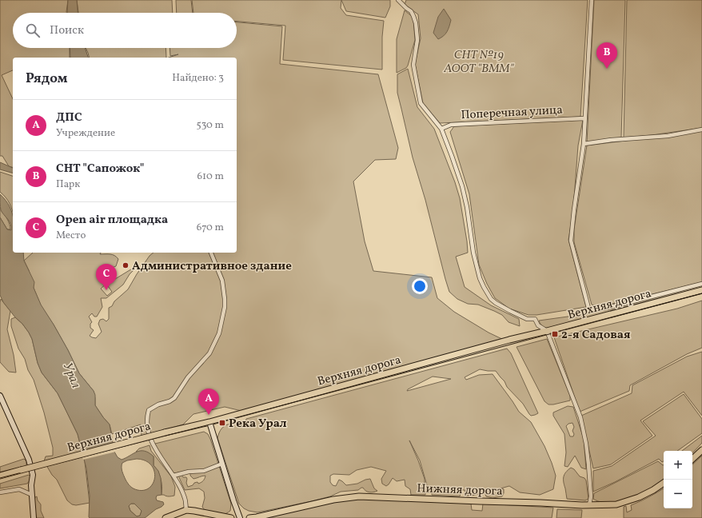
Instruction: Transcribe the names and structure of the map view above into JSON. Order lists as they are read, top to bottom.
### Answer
{
  "streets": {
    "main road": ["Верхняя дорога", "Нижняя дорога"],
    "street": ["Поперечная улица"]
  },
  "water": ["Урал"],
  "parks": ["СНТ №19 АООТ \"ВММ\""],
  "places": {
    "other": ["Административное здание"],
    "transit": ["2-я Садовая", "Река Урал"]
  },
  "page": {
    "search": "Поиск",
    "pins": ["B", "C", "A"],
    "heading": ["Рядом", "Найдено: 3"],
    "list": [
      {
        "mark": "A",
        "name": "ДПС",
        "note": "Учреждение",
        "value": "530 m"
      },
      {
        "mark": "B",
        "name": "СНТ \"Сапожок\"",
        "note": "Парк",
        "value": "610 m"
      },
      {
        "mark": "C",
        "name": "Open air площадка",
        "note": "Место",
        "value": "670 m"
      }
    ],
    "map_buttons": ["+", "−"]
  }
}
